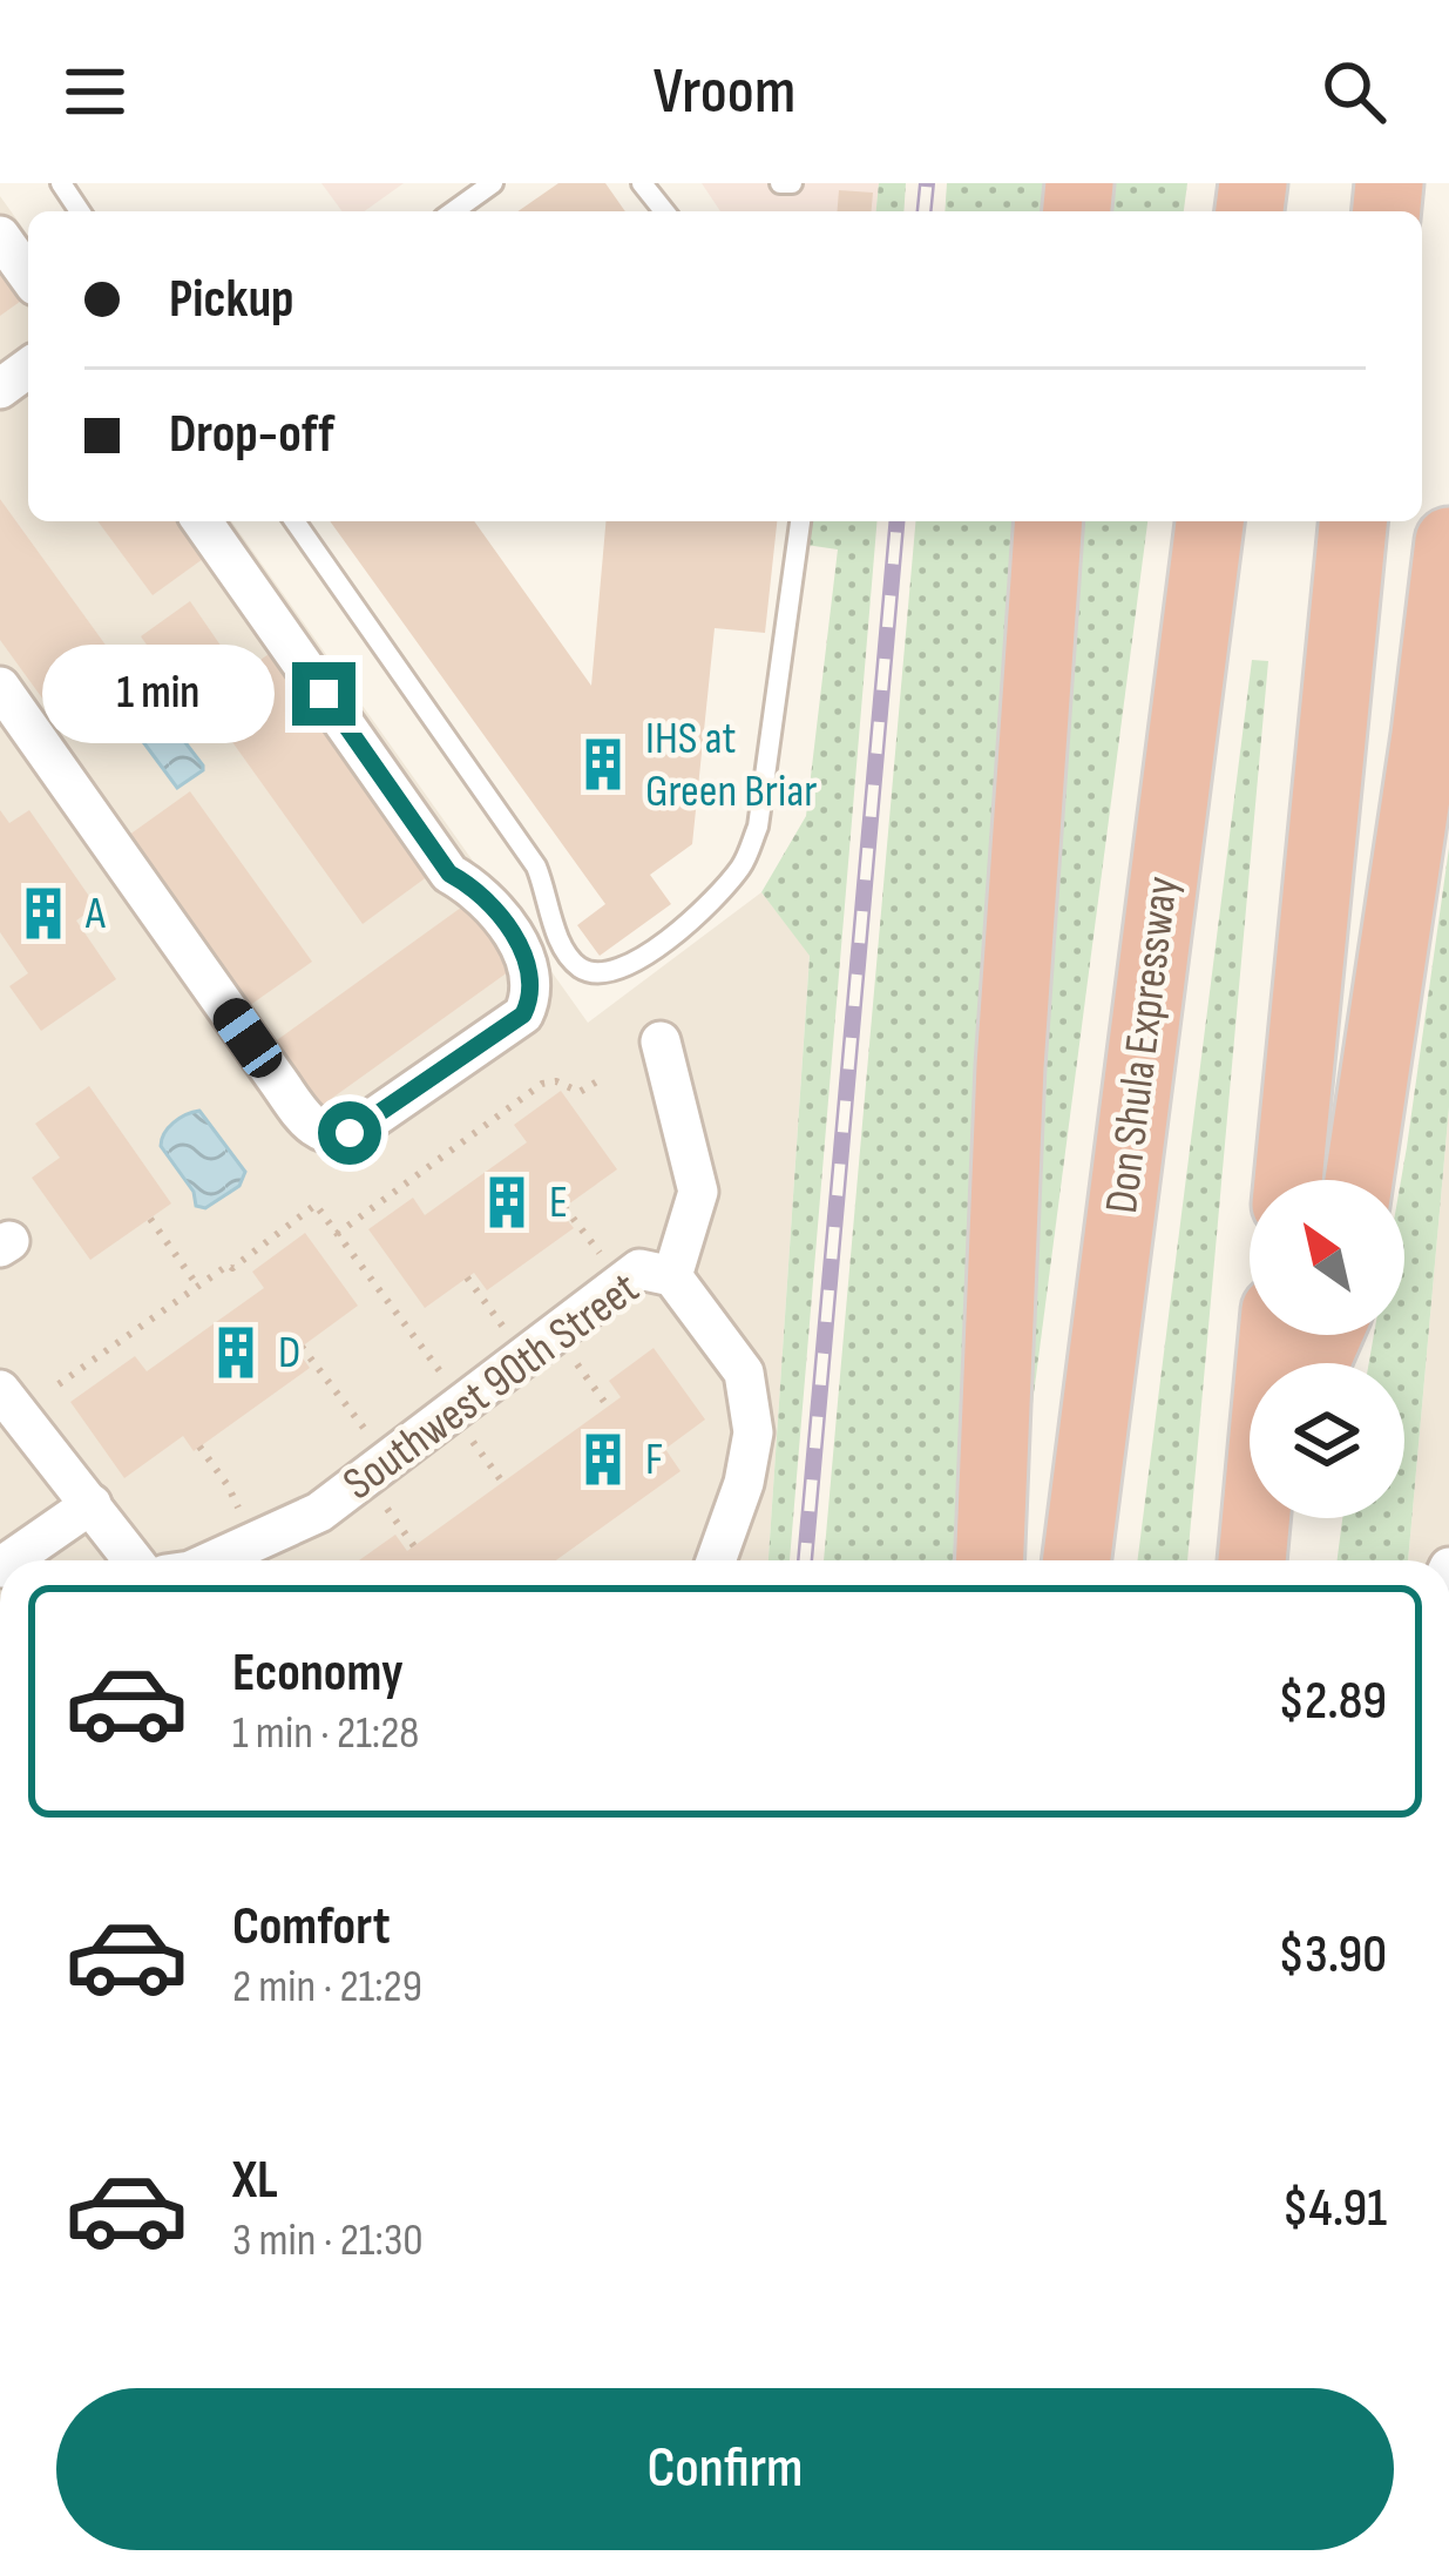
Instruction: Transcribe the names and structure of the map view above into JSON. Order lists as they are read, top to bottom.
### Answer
{
  "streets": {
    "highway": ["Don Shula Expressway"],
    "street": ["Southwest 90th Street"]
  },
  "places": {
    "building": [
      "IHS at Green Briar",
      "A",
      "E",
      "D",
      "F"
    ]
  },
  "north": "top left",
  "page": {
    "header": "Vroom",
    "banner": ["Pickup", "Drop-off"],
    "bubble": "1 min",
    "list": [
      {
        "name": "Economy",
        "note": "1 min · 21:28",
        "value": "$2.89"
      },
      {
        "name": "Comfort",
        "note": "2 min · 21:29",
        "value": "$3.90"
      },
      {
        "name": "XL",
        "note": "3 min · 21:30",
        "value": "$4.91"
      }
    ],
    "buttons": "Confirm"
  }
}
